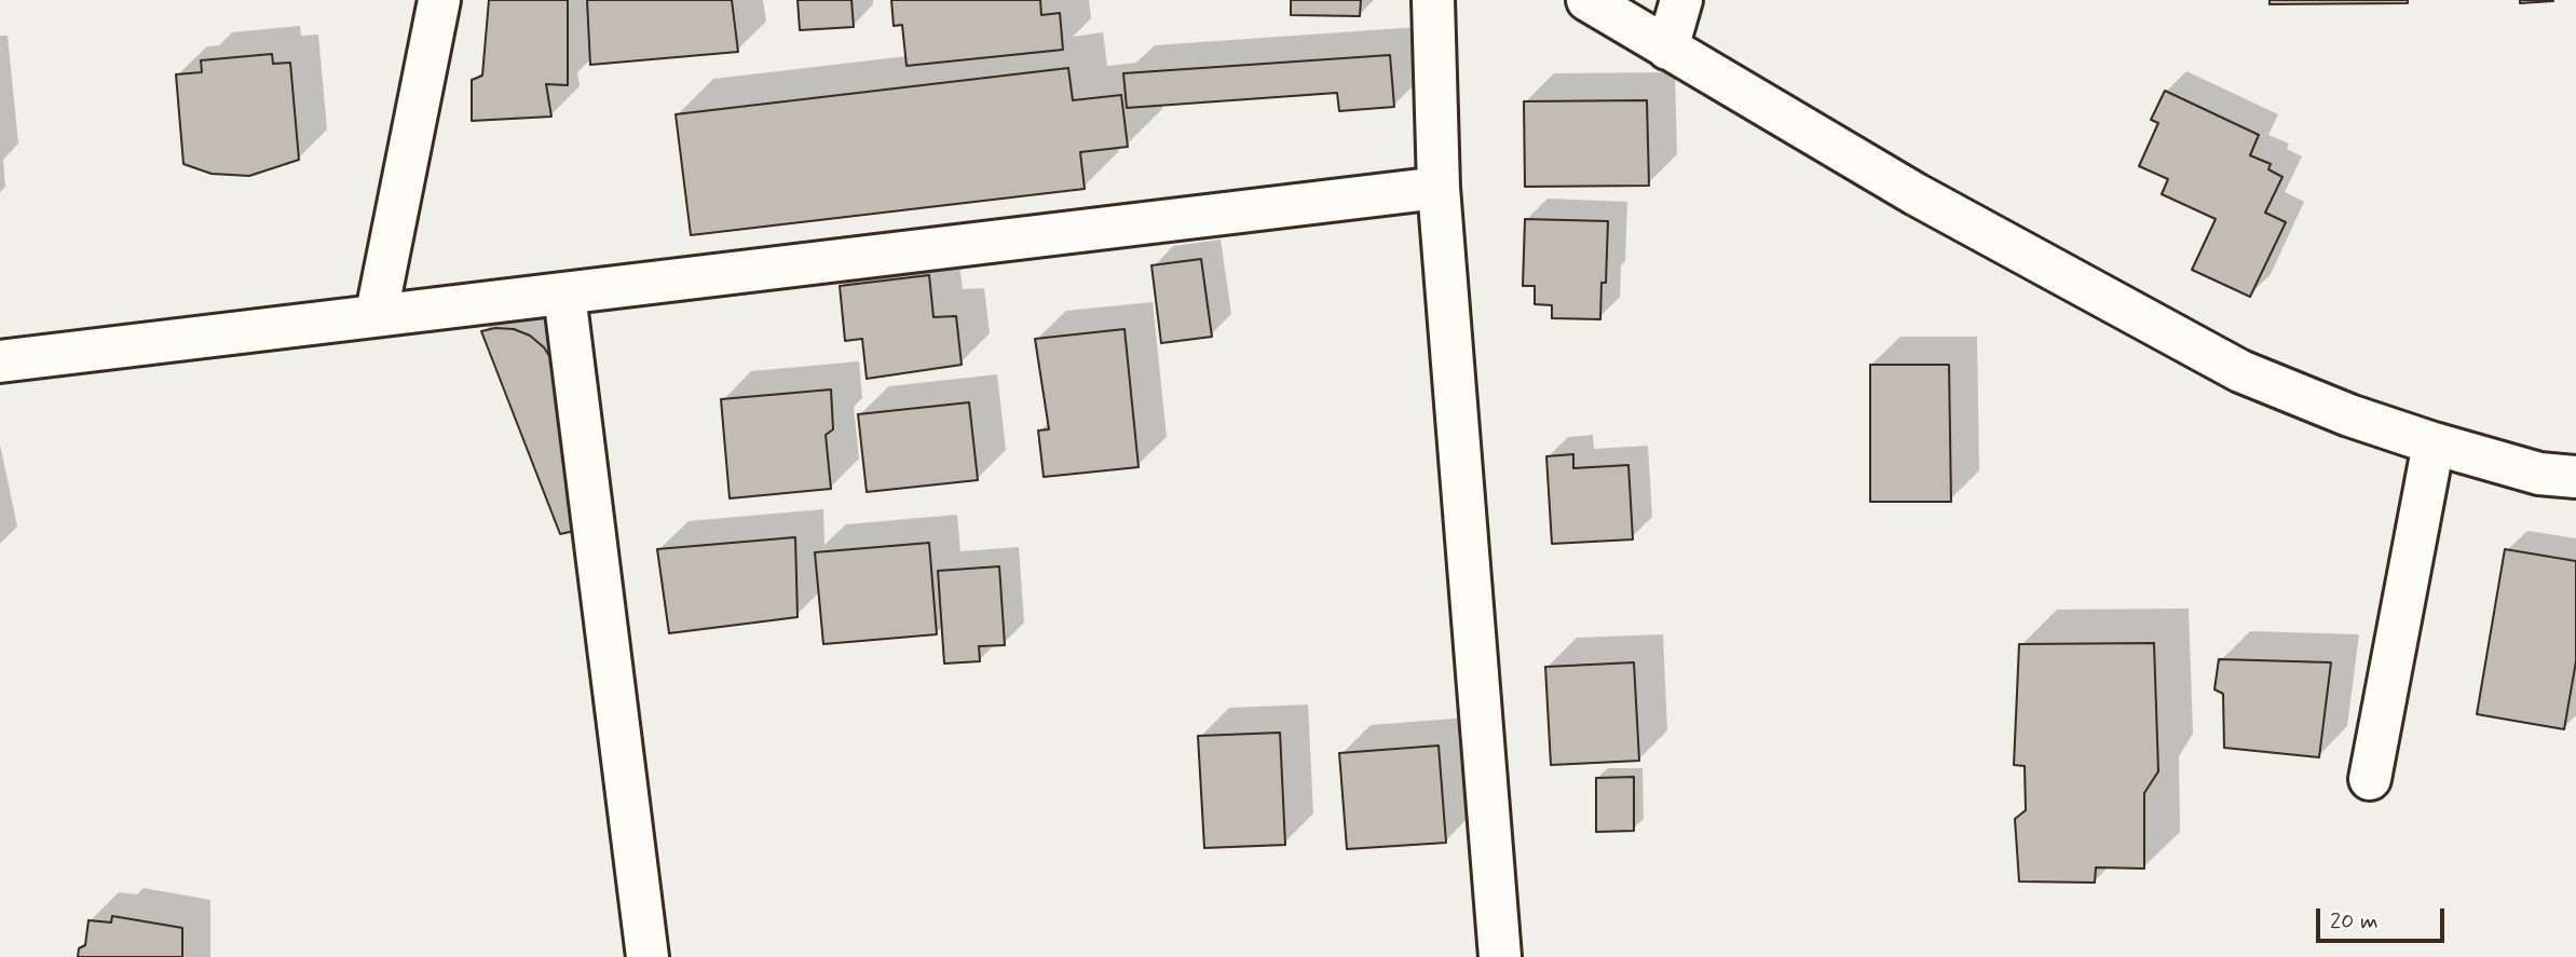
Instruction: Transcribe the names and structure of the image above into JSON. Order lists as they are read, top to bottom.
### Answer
{
  "scale_bar": "20 m"
}
